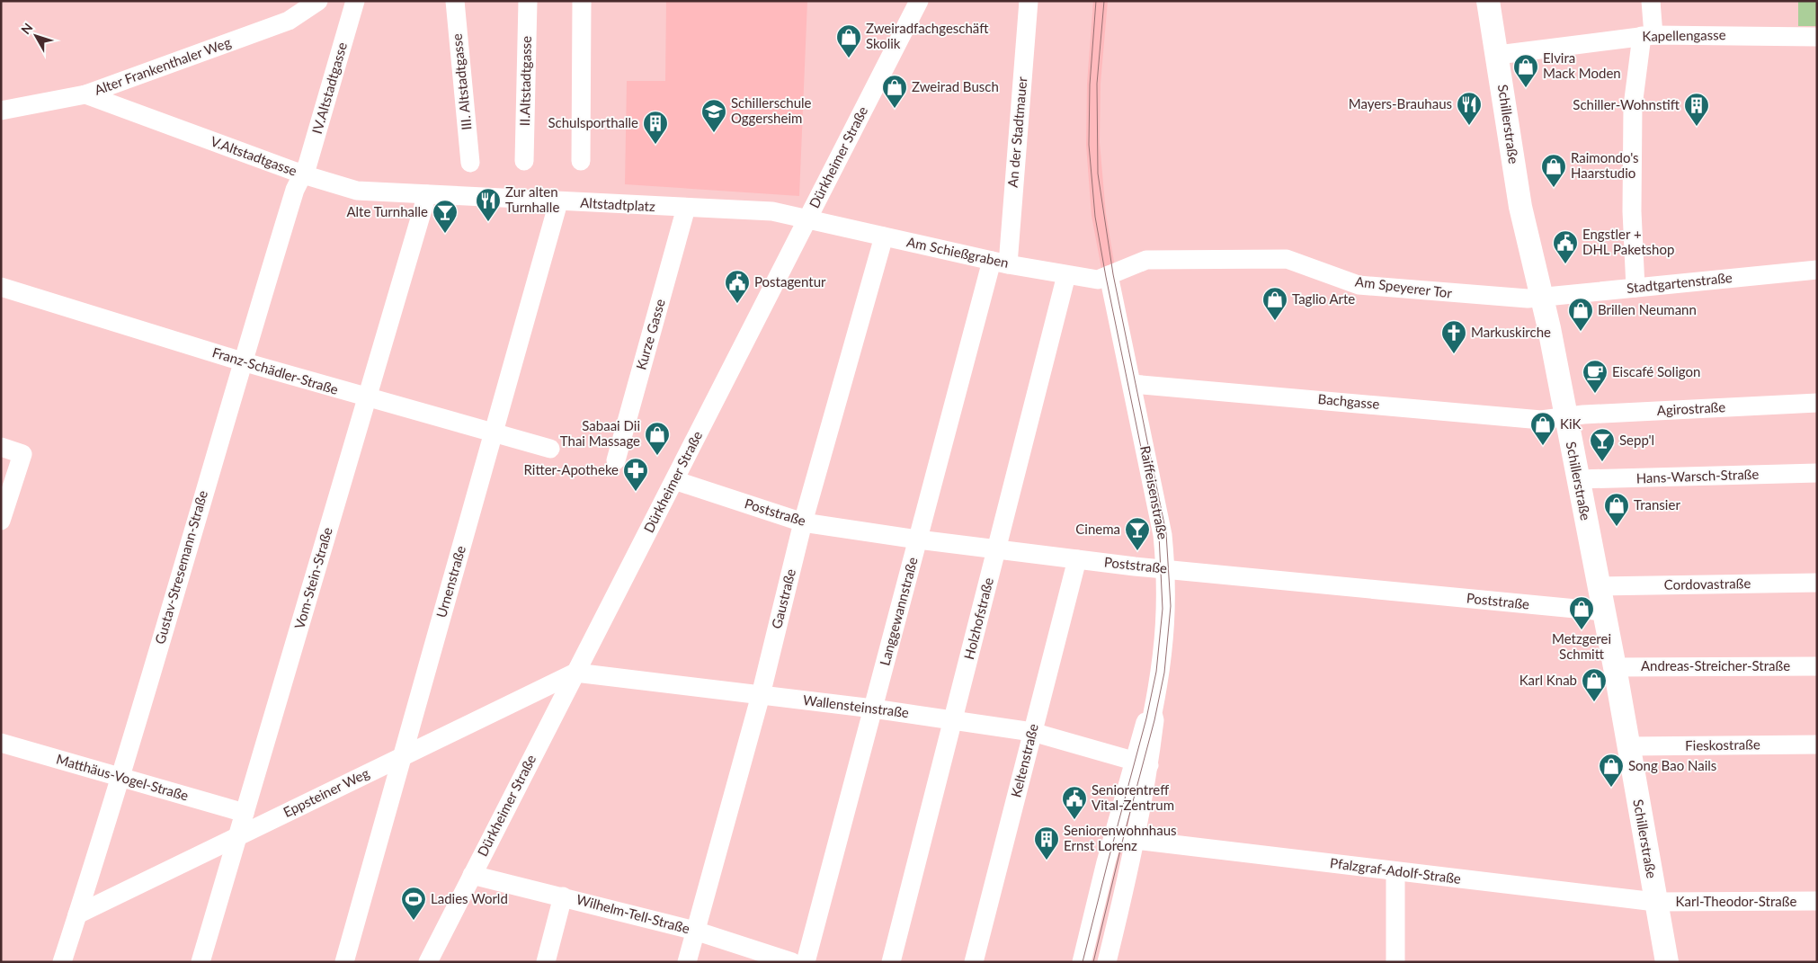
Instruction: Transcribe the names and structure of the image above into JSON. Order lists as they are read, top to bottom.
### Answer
{
  "streets": {
    "street": [
      "Kapellengasse",
      "Alter Frankenthaler Weg",
      "II.Altstadtgasse",
      "III. Altstadtgasse",
      "IV.Altstadtgasse",
      "Schillerstraße",
      "An der Stadtmauer",
      "V.Altstadtgasse",
      "Dürkheimer Straße",
      "Altstadtplatz",
      "Am Schießgraben",
      "Stadtgartenstraße",
      "Am Speyerer Tor",
      "Kurze Gasse",
      "Franz-Schädler-Straße",
      "Bachgasse",
      "Agirostraße",
      "Hans-Warsch-Straße",
      "Raiffeisenstraße",
      "Poststraße",
      "Gustav-Stresemann-Straße",
      "Vom-Stein-Straße",
      "Urnenstraße",
      "Cordovastraße",
      "Gaustraße",
      "Langgewannstraße",
      "Holzhofstraße",
      "Andreas-Streicher-Straße",
      "Wallensteinstraße",
      "Fieskostraße",
      "Keltenstraße",
      "Matthäus-Vogel-Straße",
      "Eppsteiner Weg",
      "Pfalzgraf-Adolf-Straße",
      "Karl-Theodor-Straße",
      "Wilhelm-Tell-Straße"
    ]
  },
  "crossings": [
    ["Kapellengasse", "Schillerstraße"],
    ["Alter Frankenthaler Weg", "V.Altstadtgasse"],
    ["IV.Altstadtgasse", "V.Altstadtgasse"],
    ["IV.Altstadtgasse", "Gustav-Stresemann-Straße"],
    ["Schillerstraße", "Stadtgartenstraße"],
    ["Schillerstraße", "Am Speyerer Tor"],
    ["Schillerstraße", "Bachgasse"],
    ["Schillerstraße", "Agirostraße"],
    ["Schillerstraße", "Hans-Warsch-Straße"],
    ["Schillerstraße", "Poststraße"],
    ["Schillerstraße", "Cordovastraße"],
    ["Schillerstraße", "Andreas-Streicher-Straße"],
    ["Schillerstraße", "Fieskostraße"],
    ["Schillerstraße", "Pfalzgraf-Adolf-Straße"],
    ["Schillerstraße", "Karl-Theodor-Straße"],
    ["An der Stadtmauer", "Am Schießgraben"],
    ["An der Stadtmauer", "Langgewannstraße"],
    ["V.Altstadtgasse", "Altstadtplatz"],
    ["V.Altstadtgasse", "Gustav-Stresemann-Straße"],
    ["V.Altstadtgasse", "Vom-Stein-Straße"],
    ["Dürkheimer Straße", "Altstadtplatz"],
    ["Dürkheimer Straße", "Am Schießgraben"],
    ["Dürkheimer Straße", "Poststraße"],
    ["Dürkheimer Straße", "Wallensteinstraße"],
    ["Dürkheimer Straße", "Eppsteiner Weg"],
    ["Dürkheimer Straße", "Wilhelm-Tell-Straße"],
    ["Altstadtplatz", "Am Schießgraben"],
    ["Altstadtplatz", "Kurze Gasse"],
    ["Altstadtplatz", "Vom-Stein-Straße"],
    ["Altstadtplatz", "Urnenstraße"],
    ["Am Schießgraben", "Am Speyerer Tor"],
    ["Am Schießgraben", "Raiffeisenstraße"],
    ["Am Schießgraben", "Gaustraße"],
    ["Am Schießgraben", "Langgewannstraße"],
    ["Am Schießgraben", "Holzhofstraße"],
    ["Stadtgartenstraße", "Am Speyerer Tor"],
    ["Am Speyerer Tor", "Raiffeisenstraße"],
    ["Franz-Schädler-Straße", "Gustav-Stresemann-Straße"],
    ["Franz-Schädler-Straße", "Vom-Stein-Straße"],
    ["Franz-Schädler-Straße", "Urnenstraße"],
    ["Bachgasse", "Agirostraße"],
    ["Bachgasse", "Raiffeisenstraße"],
    ["Raiffeisenstraße", "Poststraße"],
    ["Raiffeisenstraße", "Wallensteinstraße"],
    ["Raiffeisenstraße", "Pfalzgraf-Adolf-Straße"],
    ["Poststraße", "Gaustraße"],
    ["Poststraße", "Langgewannstraße"],
    ["Poststraße", "Holzhofstraße"],
    ["Poststraße", "Keltenstraße"],
    ["Gustav-Stresemann-Straße", "Matthäus-Vogel-Straße"],
    ["Gustav-Stresemann-Straße", "Eppsteiner Weg"],
    ["Vom-Stein-Straße", "Matthäus-Vogel-Straße"],
    ["Vom-Stein-Straße", "Eppsteiner Weg"],
    ["Urnenstraße", "Eppsteiner Weg"],
    ["Gaustraße", "Wallensteinstraße"],
    ["Gaustraße", "Wilhelm-Tell-Straße"],
    ["Langgewannstraße", "Wallensteinstraße"],
    ["Holzhofstraße", "Wallensteinstraße"],
    ["Wallensteinstraße", "Keltenstraße"],
    ["Wallensteinstraße", "Eppsteiner Weg"],
    ["Pfalzgraf-Adolf-Straße", "Karl-Theodor-Straße"]
  ],
  "places": {
    "shop": [
      "Zweiradfachgeschäft Skolik",
      "Elvira Mack Moden",
      "Zweirad Busch",
      "Raimondo's Haarstudio",
      "Taglio Arte",
      "Brillen Neumann",
      "KiK",
      "Sabaai Dii Thai Massage",
      "Transier",
      "Metzgerei Schmitt",
      "Karl Knab",
      "Song Bao Nails"
    ],
    "restaurant": ["Mayers-Brauhaus", "Zur alten Turnhalle"],
    "building": ["Schiller-Wohnstift", "Schulsporthalle", "Seniorenwohnhaus Ernst Lorenz"],
    "school or university": ["Schillerschule Oggersheim"],
    "bar": ["Alte Turnhalle", "Sepp'l", "Cinema"],
    "public building": ["Engstler + DHL Paketshop", "Postagentur", "Seniorentreff Vital-Zentrum"],
    "church": ["Markuskirche"],
    "cafe": ["Eiscafé Soligon"],
    "pharmacy": ["Ritter-Apotheke"],
    "sports": ["Ladies World"]
  },
  "north": "top left"
}
